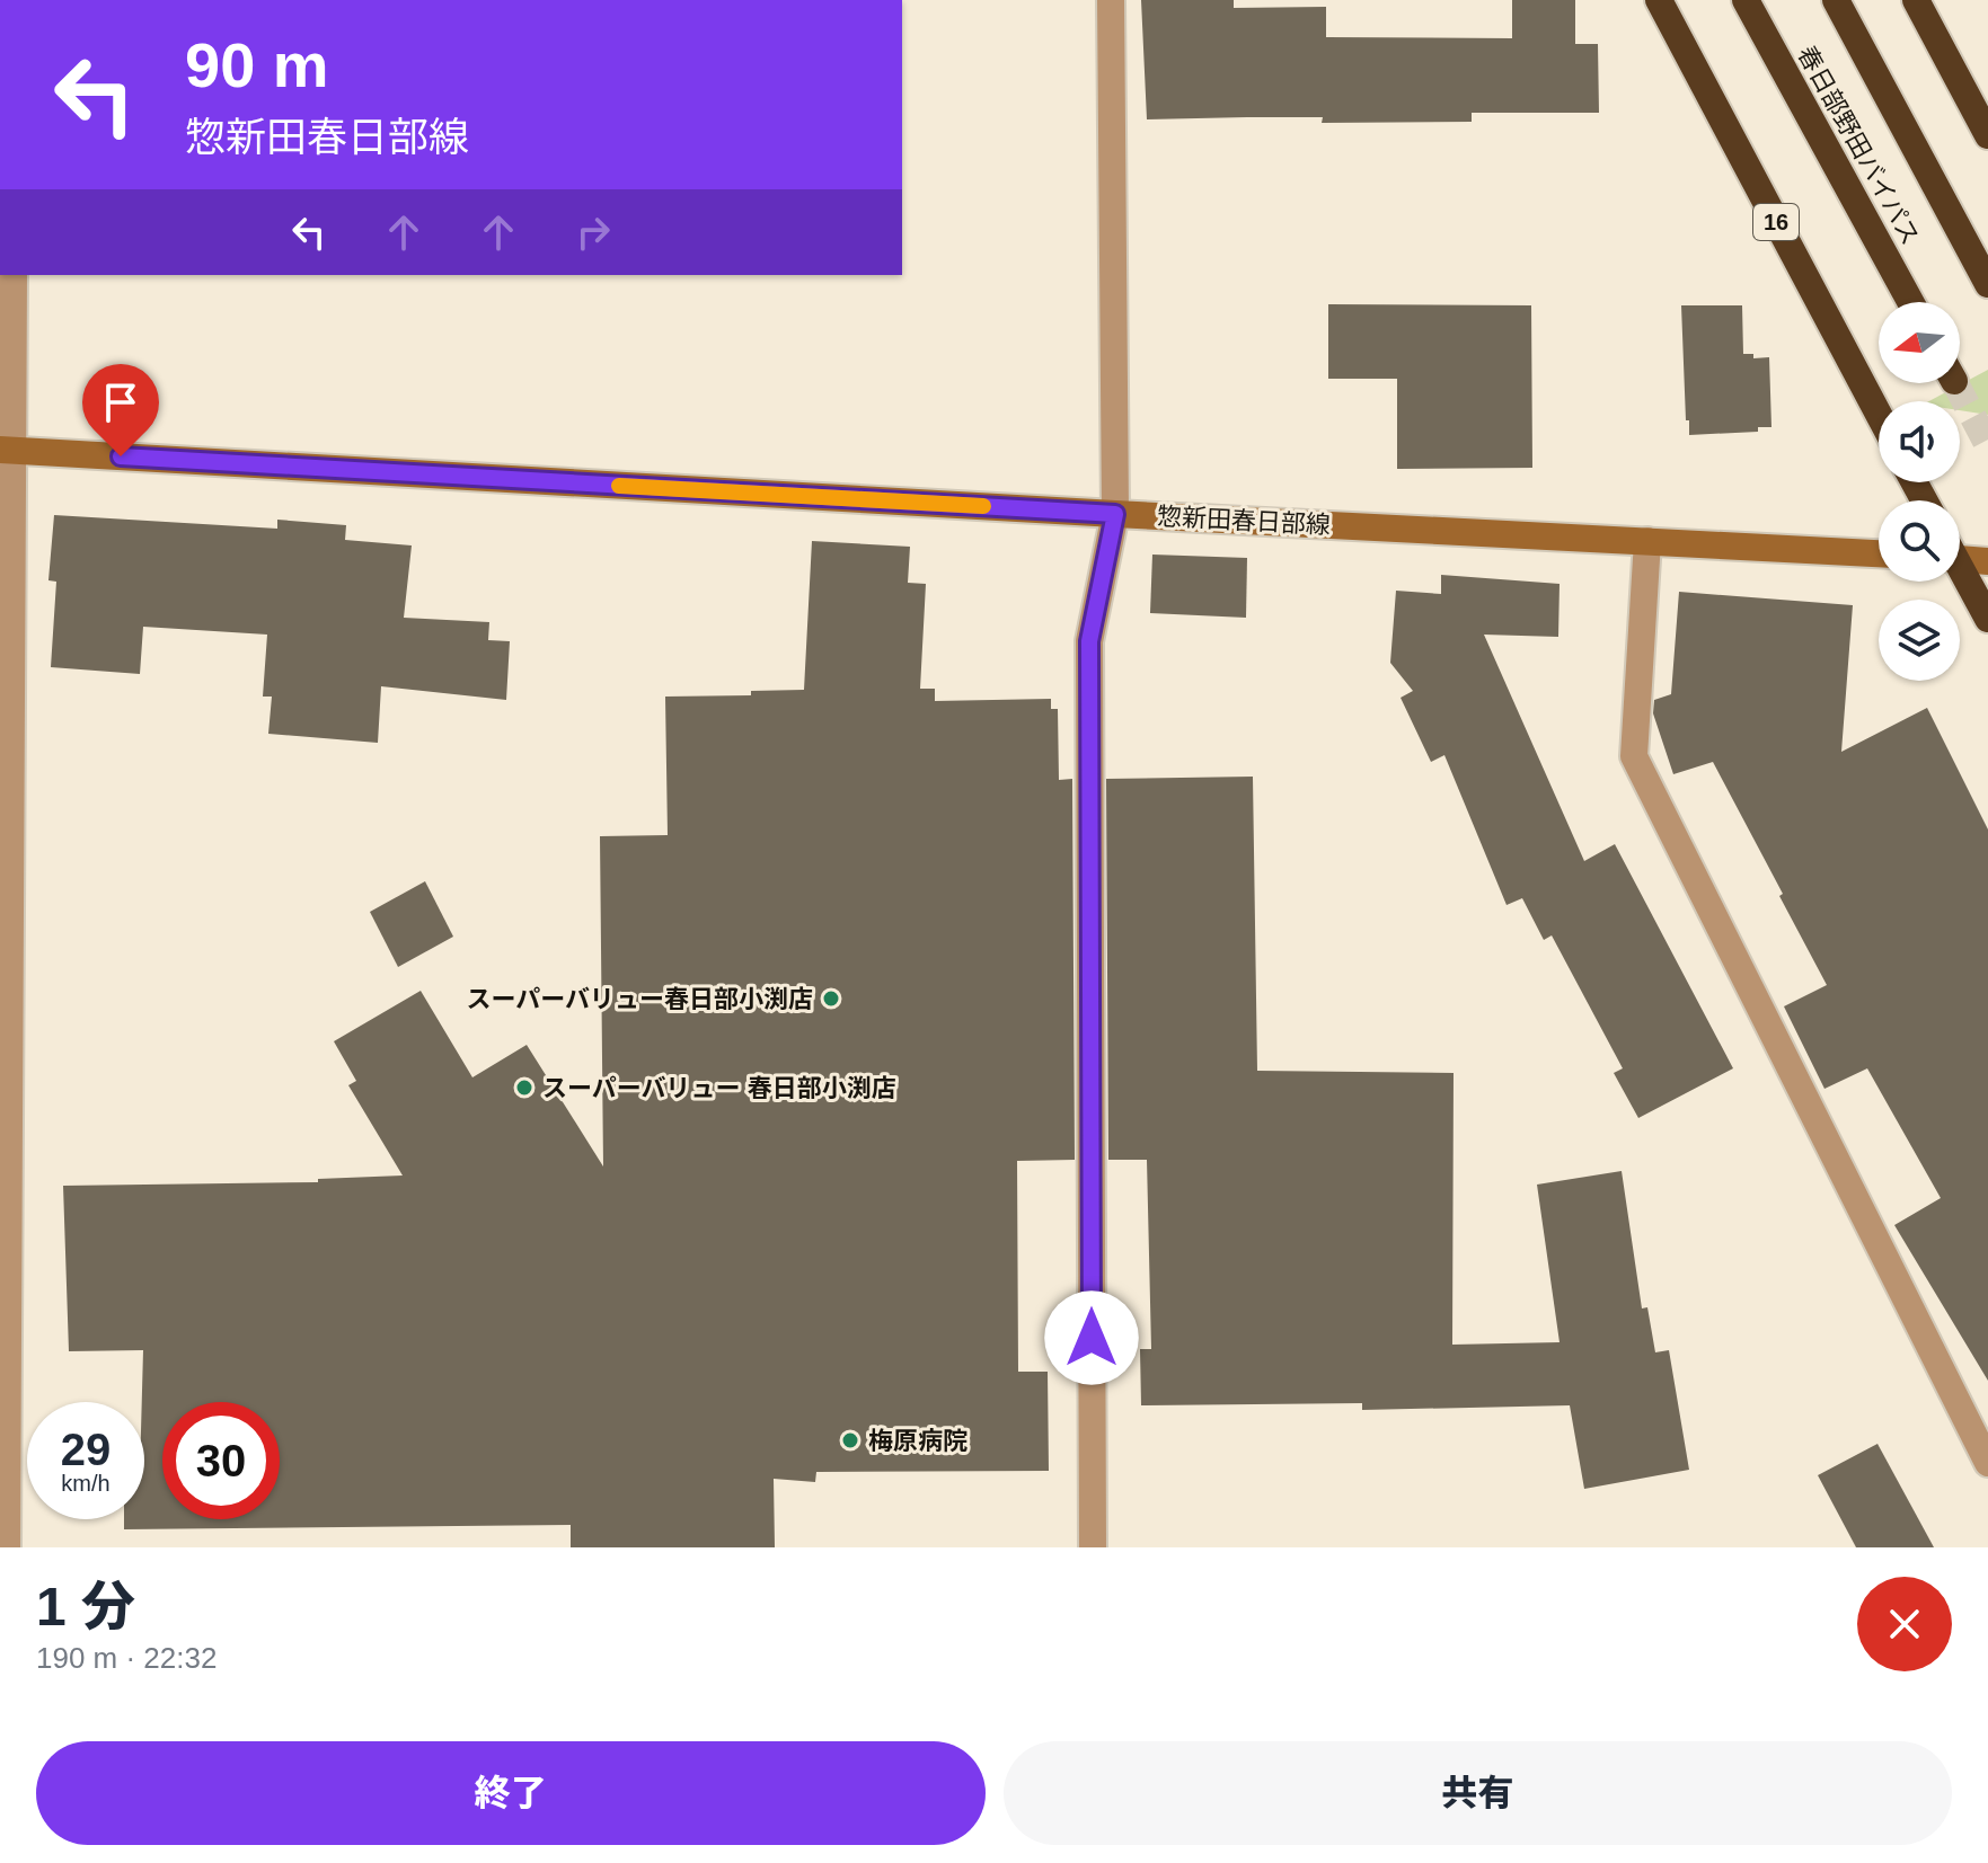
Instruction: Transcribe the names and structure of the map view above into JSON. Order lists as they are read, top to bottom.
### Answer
{
  "streets": {
    "highway": ["春日部野田バイパス", "16"],
    "main road": ["惣新田春日部線"]
  },
  "places": ["スーパーバリュー春日部小渕店", "スーパーバリュー 春日部小渕店", "梅原病院"],
  "north": "left",
  "page": {
    "turn": ["90 m", "惣新田春日部線"],
    "speed": "29 km/h",
    "limit": "30",
    "heading": ["1 分", "190 m · 22:32"],
    "buttons": ["終了", "共有"]
  }
}
